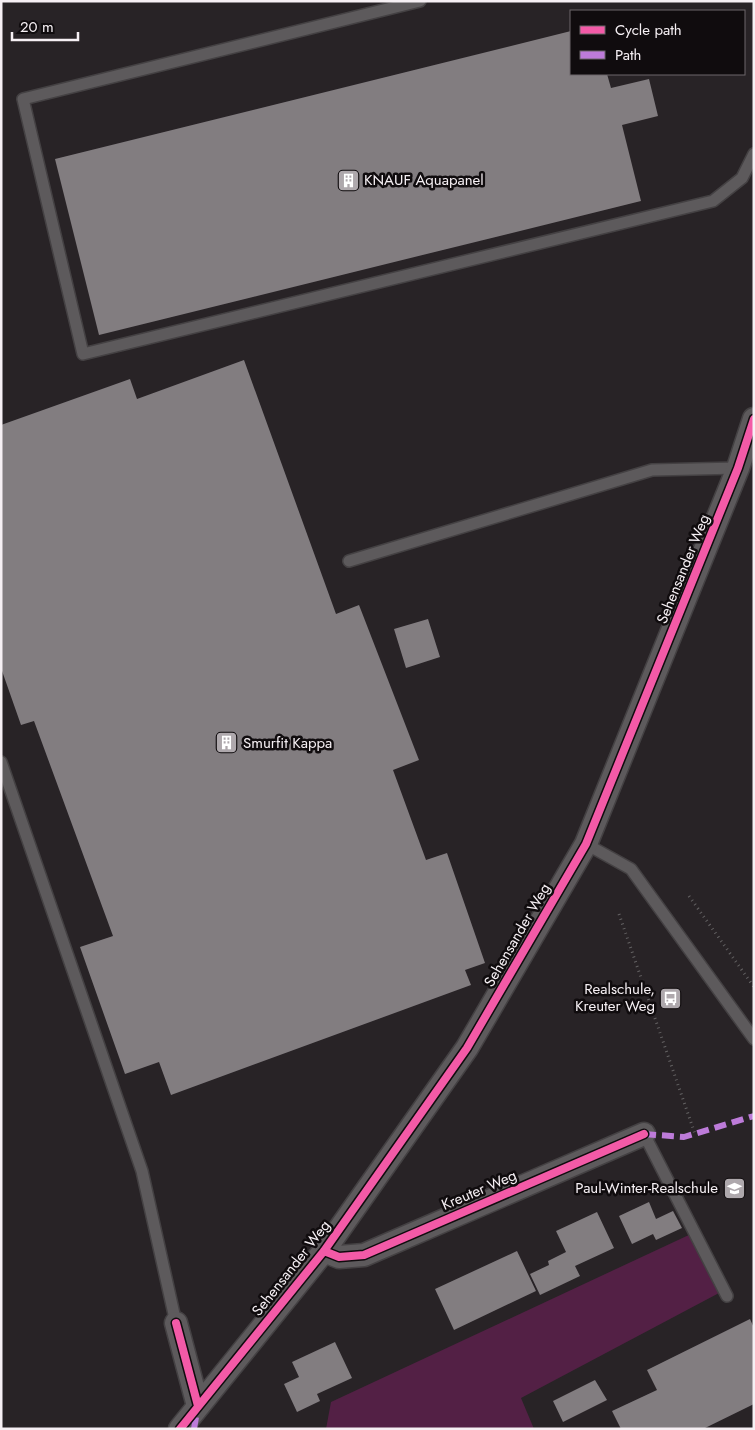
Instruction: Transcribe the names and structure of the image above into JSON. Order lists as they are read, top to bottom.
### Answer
{
  "streets": {
    "street": ["Sehensander Weg", "Kreuter Weg"]
  },
  "crossings": [
    ["Sehensander Weg", "Kreuter Weg"]
  ],
  "places": {
    "building": ["KNAUF Aquapanel", "Smurfit Kappa"],
    "bus stop": ["Realschule, Kreuter Weg"],
    "school or university": ["Paul-Winter-Realschule"]
  },
  "legend": ["Cycle path", "Path"],
  "scale_bar": "20 m"
}
